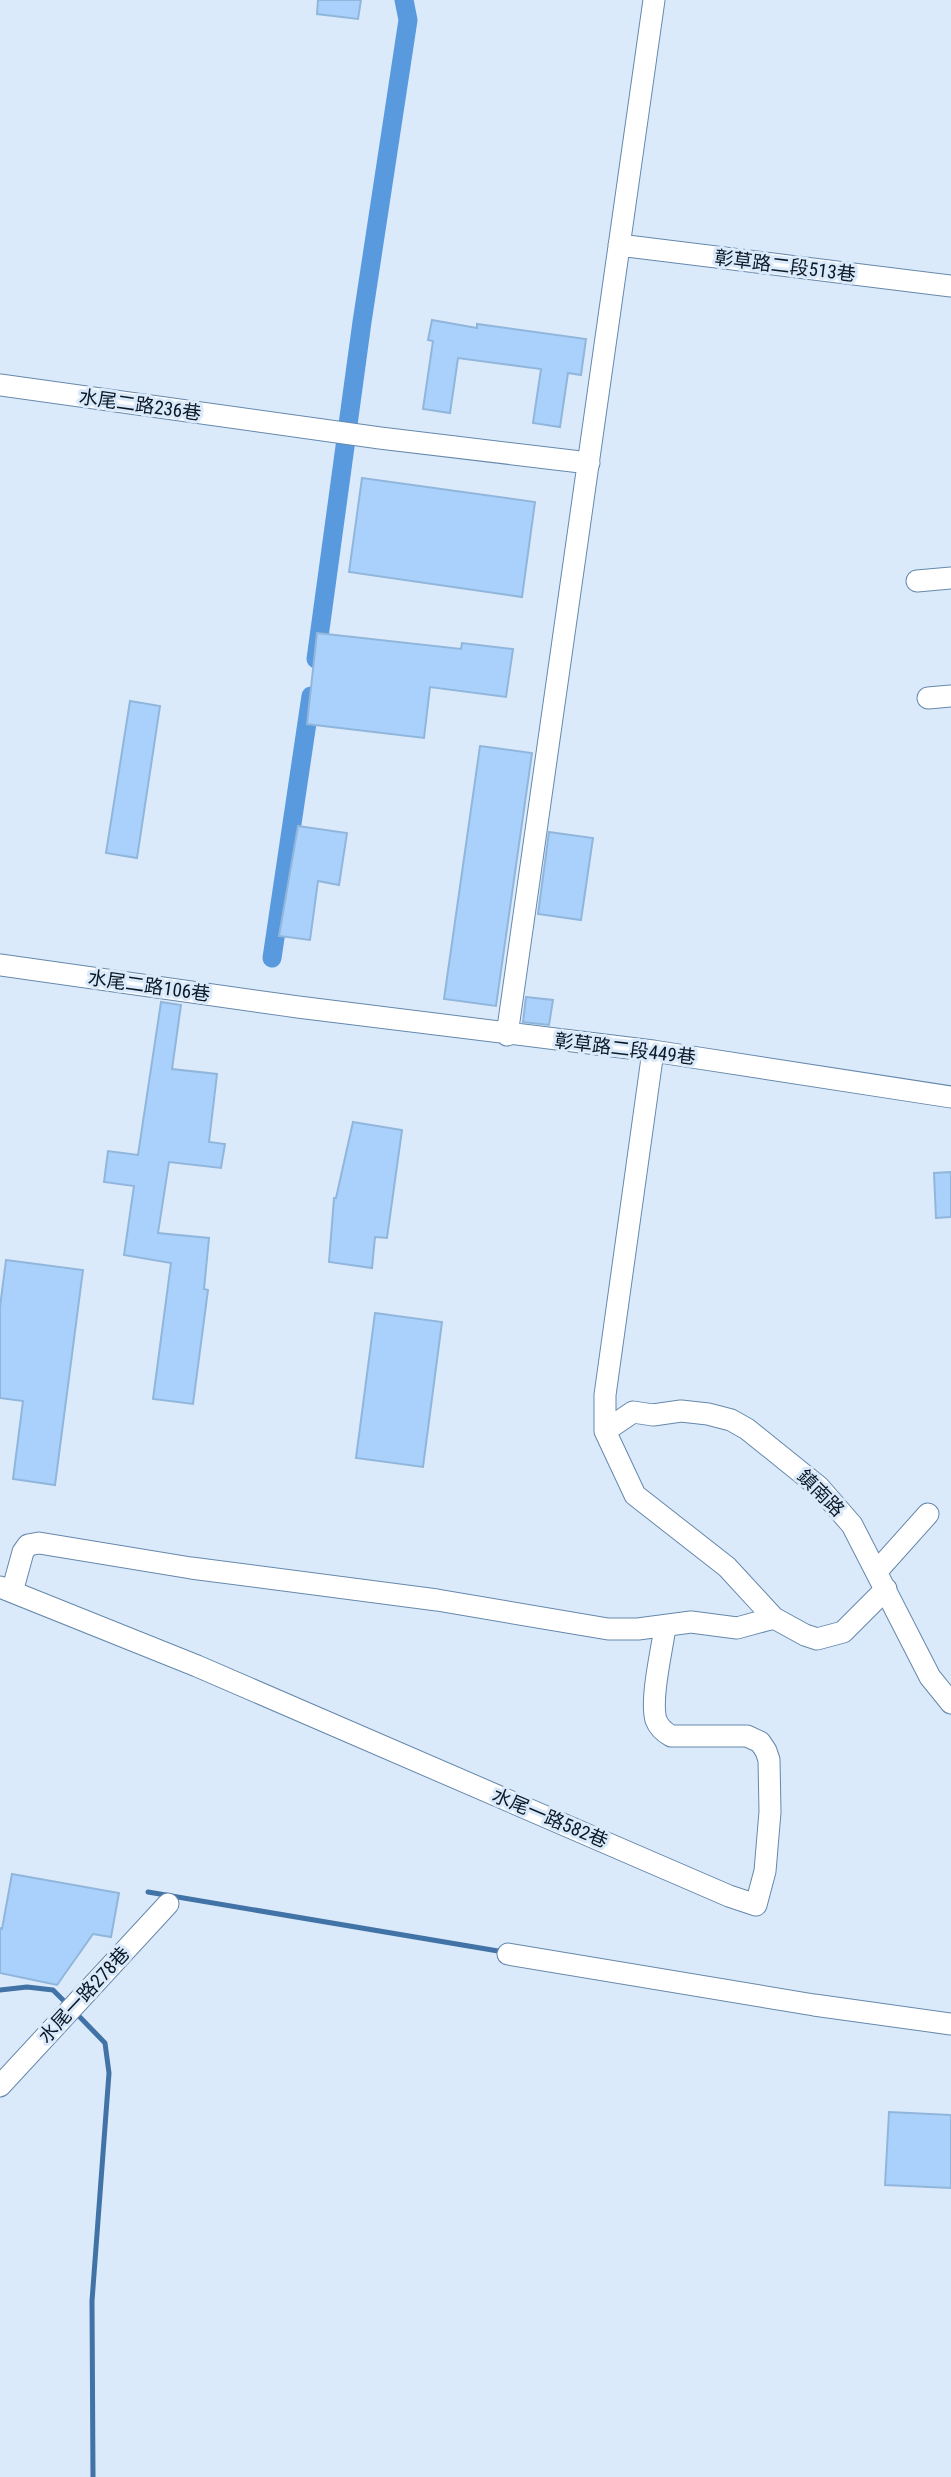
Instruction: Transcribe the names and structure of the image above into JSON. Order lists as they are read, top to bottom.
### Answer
{
  "streets": {
    "lane": [
      "彰草路二段513巷",
      "水尾二路236巷",
      "水尾二路106巷",
      "彰草路二段449巷",
      "鎮南路",
      "水尾一路582巷",
      "水尾一路278巷"
    ]
  },
  "crossings": [
    ["水尾二路106巷", "彰草路二段449巷"]
  ]
}
